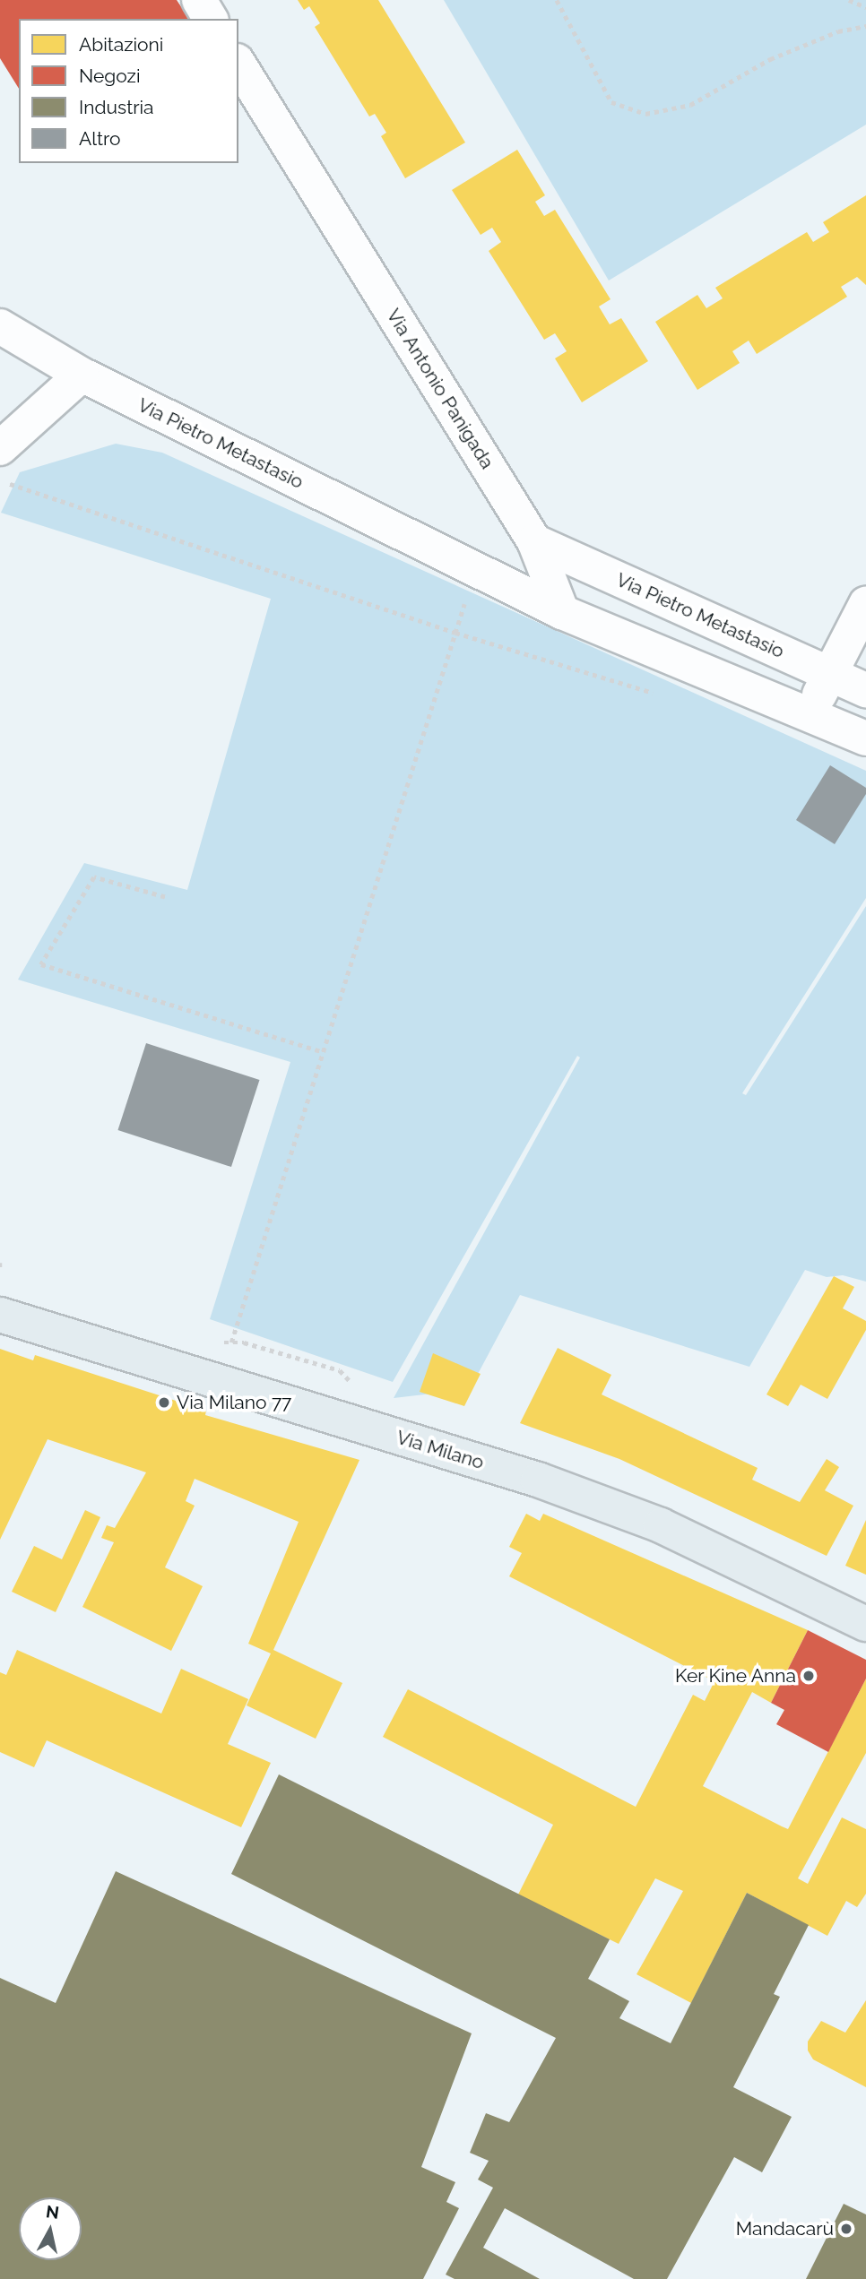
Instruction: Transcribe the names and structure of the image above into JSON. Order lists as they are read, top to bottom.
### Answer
{
  "streets": {
    "main road": ["Via Milano"],
    "street": ["Via Antonio Panigada", "Via Pietro Metastasio"]
  },
  "crossings": [
    ["Via Antonio Panigada", "Via Pietro Metastasio"]
  ],
  "places": ["Via Milano 77", "Ker Kine Anna", "Mandacarù"],
  "legend": [
    "Abitazioni",
    "Negozi",
    "Industria",
    "Altro"
  ],
  "north": "top"
}
